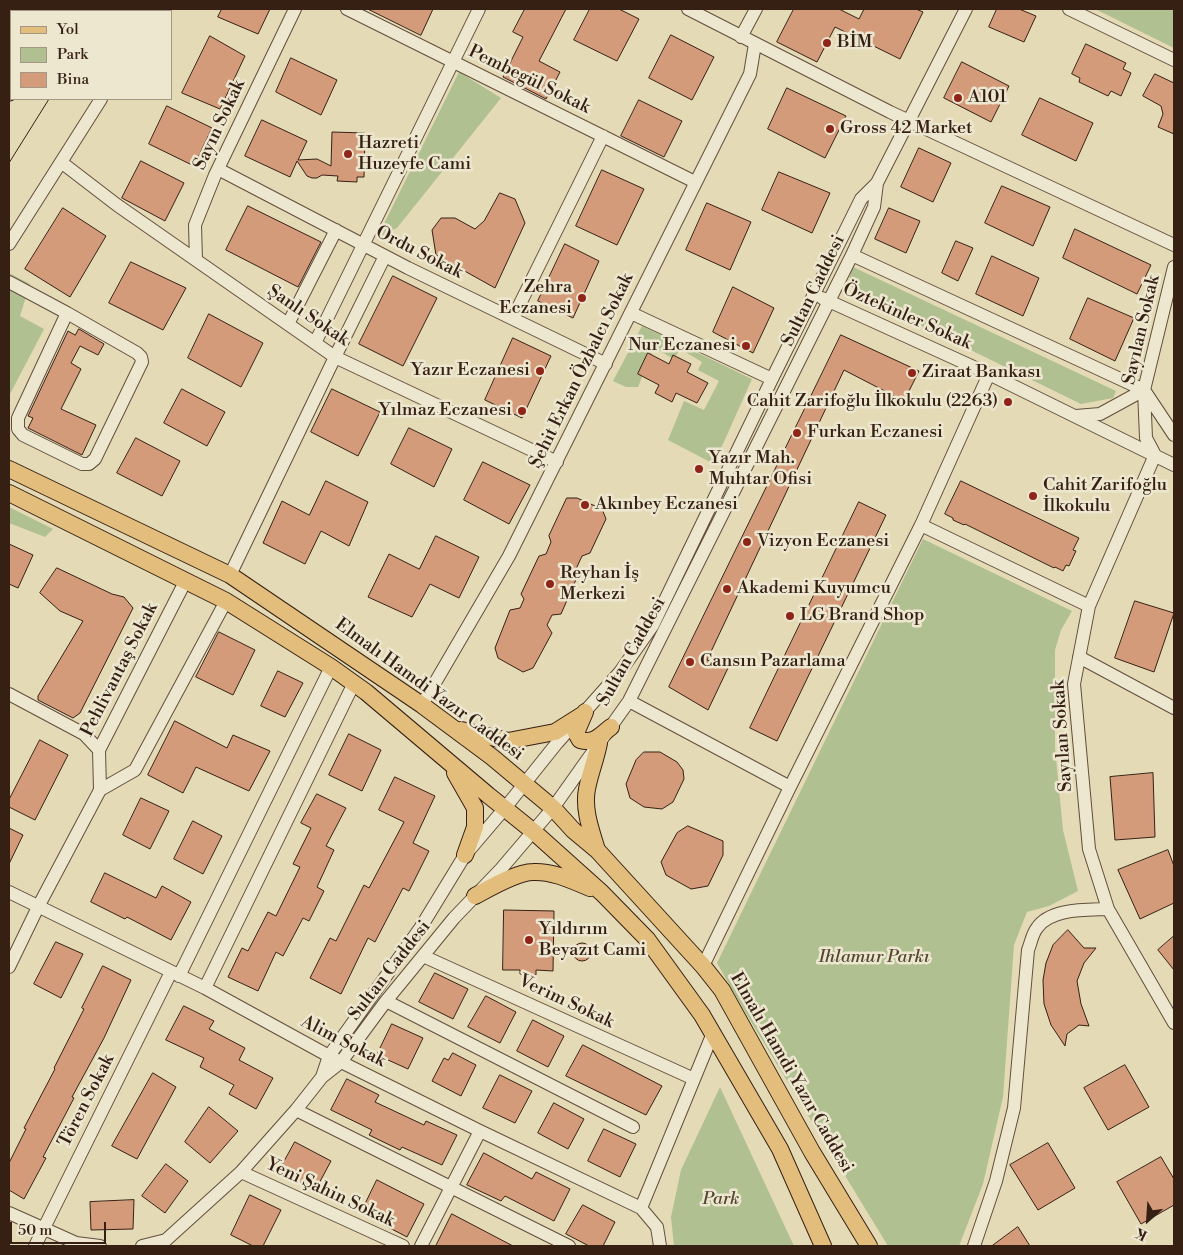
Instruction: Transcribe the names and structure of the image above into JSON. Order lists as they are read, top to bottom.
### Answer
{
  "streets": {
    "main road": ["Elmalı Hamdi Yazır Caddesi"],
    "street": [
      "Pembegül Sokak",
      "Sayın Sokak",
      "Ordu Sokak",
      "Sultan Caddesi",
      "Şanlı Sokak",
      "Öztekinler Sokak",
      "Sayılan Sokak",
      "Şehit Erkan Özbalcı Sokak",
      "Pehlivantaş Sokak",
      "Verim Sokak",
      "Alim Sokak",
      "Tören Sokak",
      "Yeni Şahin Sokak"
    ]
  },
  "crossings": [
    ["Pembegül Sokak", "Şehit Erkan Özbalcı Sokak"],
    ["Sayın Sokak", "Ordu Sokak"],
    ["Sayın Sokak", "Şanlı Sokak"],
    ["Ordu Sokak", "Şehit Erkan Özbalcı Sokak"],
    ["Sultan Caddesi", "Öztekinler Sokak"],
    ["Sultan Caddesi", "Elmalı Hamdi Yazır Caddesi"],
    ["Sultan Caddesi", "Verim Sokak"],
    ["Sultan Caddesi", "Alim Sokak"],
    ["Sultan Caddesi", "Yeni Şahin Sokak"],
    ["Şanlı Sokak", "Şehit Erkan Özbalcı Sokak"],
    ["Öztekinler Sokak", "Sayılan Sokak"],
    ["Şehit Erkan Özbalcı Sokak", "Elmalı Hamdi Yazır Caddesi"],
    ["Pehlivantaş Sokak", "Alim Sokak"],
    ["Alim Sokak", "Tören Sokak"]
  ],
  "parks": ["Ihlamur Parkı", "Park"],
  "places": [
    "BİM",
    "A101",
    "Gross 42 Market",
    "Hazreti Huzeyfe Cami",
    "Zehra Eczanesi",
    "Nur Eczanesi",
    "Yazır Eczanesi",
    "Ziraat Bankası",
    "Cahit Zarifoğlu İlkokulu (2263)",
    "Yılmaz Eczanesi",
    "Furkan Eczanesi",
    "Yazır Mah. Muhtar Ofisi",
    "Cahit Zarifoğlu İlkokulu",
    "Akınbey Eczanesi",
    "Vizyon Eczanesi",
    "Reyhan İş Merkezi",
    "Akademi Kuyumcu",
    "LG Brand Shop",
    "Cansın Pazarlama",
    "Yıldırım Beyazıt Cami"
  ],
  "legend": ["Yol", "Park", "Bina"],
  "scale_bar": "50 m",
  "north": "bottom left"
}
